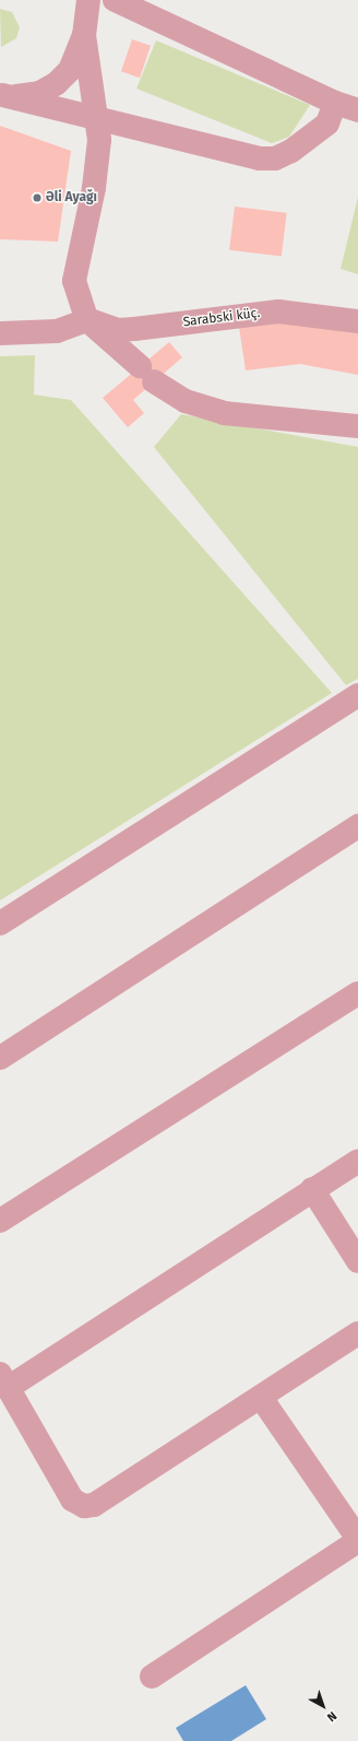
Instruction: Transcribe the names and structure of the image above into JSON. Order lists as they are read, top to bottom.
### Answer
{
  "streets": {
    "street": ["Sarabski küç."]
  },
  "places": ["Əli Ayağı"],
  "north": "bottom right"
}
